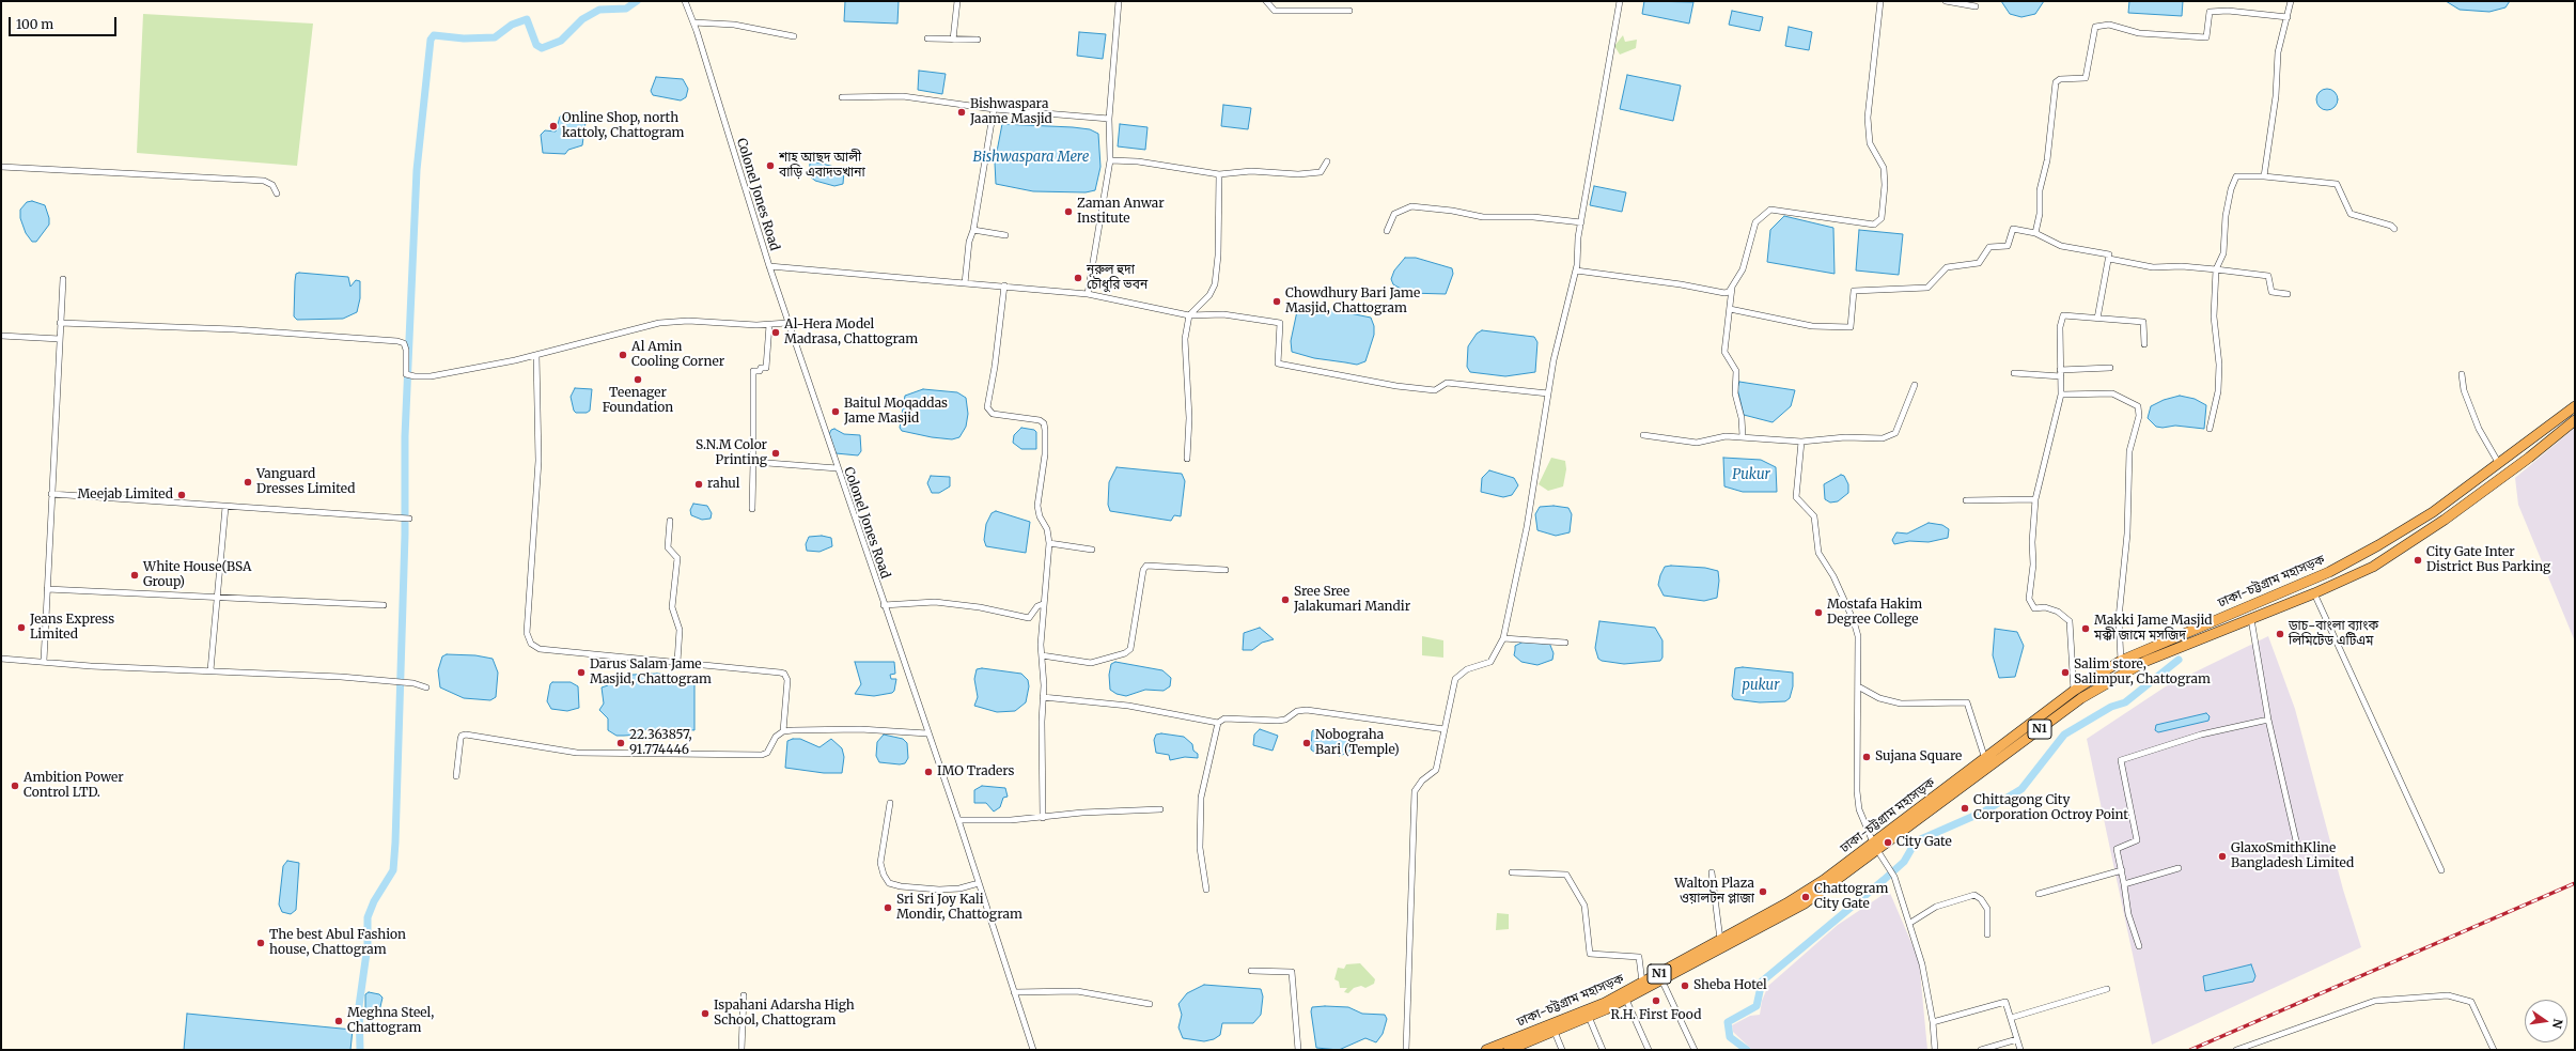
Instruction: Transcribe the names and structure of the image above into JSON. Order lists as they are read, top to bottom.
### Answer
{
  "streets": {
    "highway": ["ঢাকা-চট্টগ্রাম মহাসড়ক", "N1"],
    "street": ["Colonel Jones Road"]
  },
  "water": ["Bishwaspara Mere", "Pukur", "pukur"],
  "places": [
    "Bishwaspara Jaame Masjid",
    "Online Shop, north kattoly, Chattogram",
    "শাহ আছদ আলী বাড়ি এবাদতখানা",
    "Zaman Anwar Institute",
    "নুরুল হুদা চৌধুরি ভবন",
    "Chowdhury Bari Jame Masjid, Chattogram",
    "Al-Hera Model Madrasa, Chattogram",
    "Al Amin Cooling Corner",
    "Teenager Foundation",
    "Baitul Moqaddas Jame Masjid",
    "S.N.M Color Printing",
    "Vanguard Dresses Limited",
    "rahul",
    "Meejab Limited",
    "City Gate Inter District Bus Parking",
    "White House(BSA Group)",
    "Sree Sree Jalakumari Mandir",
    "Mostafa Hakim Degree College",
    "Jeans Express Limited",
    "Makki Jame Masjid মক্কী জামে মসজিদ",
    "ডাচ-বাংলা ব্যাংক লিমিটেড এটিএম",
    "Darus Salam Jame Masjid, Chattogram",
    "Salim store, Salimpur, Chattogram",
    "22.363857, 91.774446",
    "Nobograha Bari (Temple)",
    "Sujana Square",
    "IMO Traders",
    "Ambition Power Control LTD.",
    "Chittagong City Corporation Octroy Point",
    "City Gate",
    "GlaxoSmithKline Bangladesh Limited",
    "Walton Plaza ওয়ালটন প্লাজা",
    "Chattogram City Gate",
    "Sri Sri Joy Kali Mondir, Chattogram",
    "The best Abul Fashion house, Chattogram",
    "Sheba Hotel",
    "R.H. First Food",
    "Ispahani Adarsha High School, Chattogram",
    "Meghna Steel, Chattogram"
  ],
  "scale_bar": "100 m",
  "north": "right"
}
